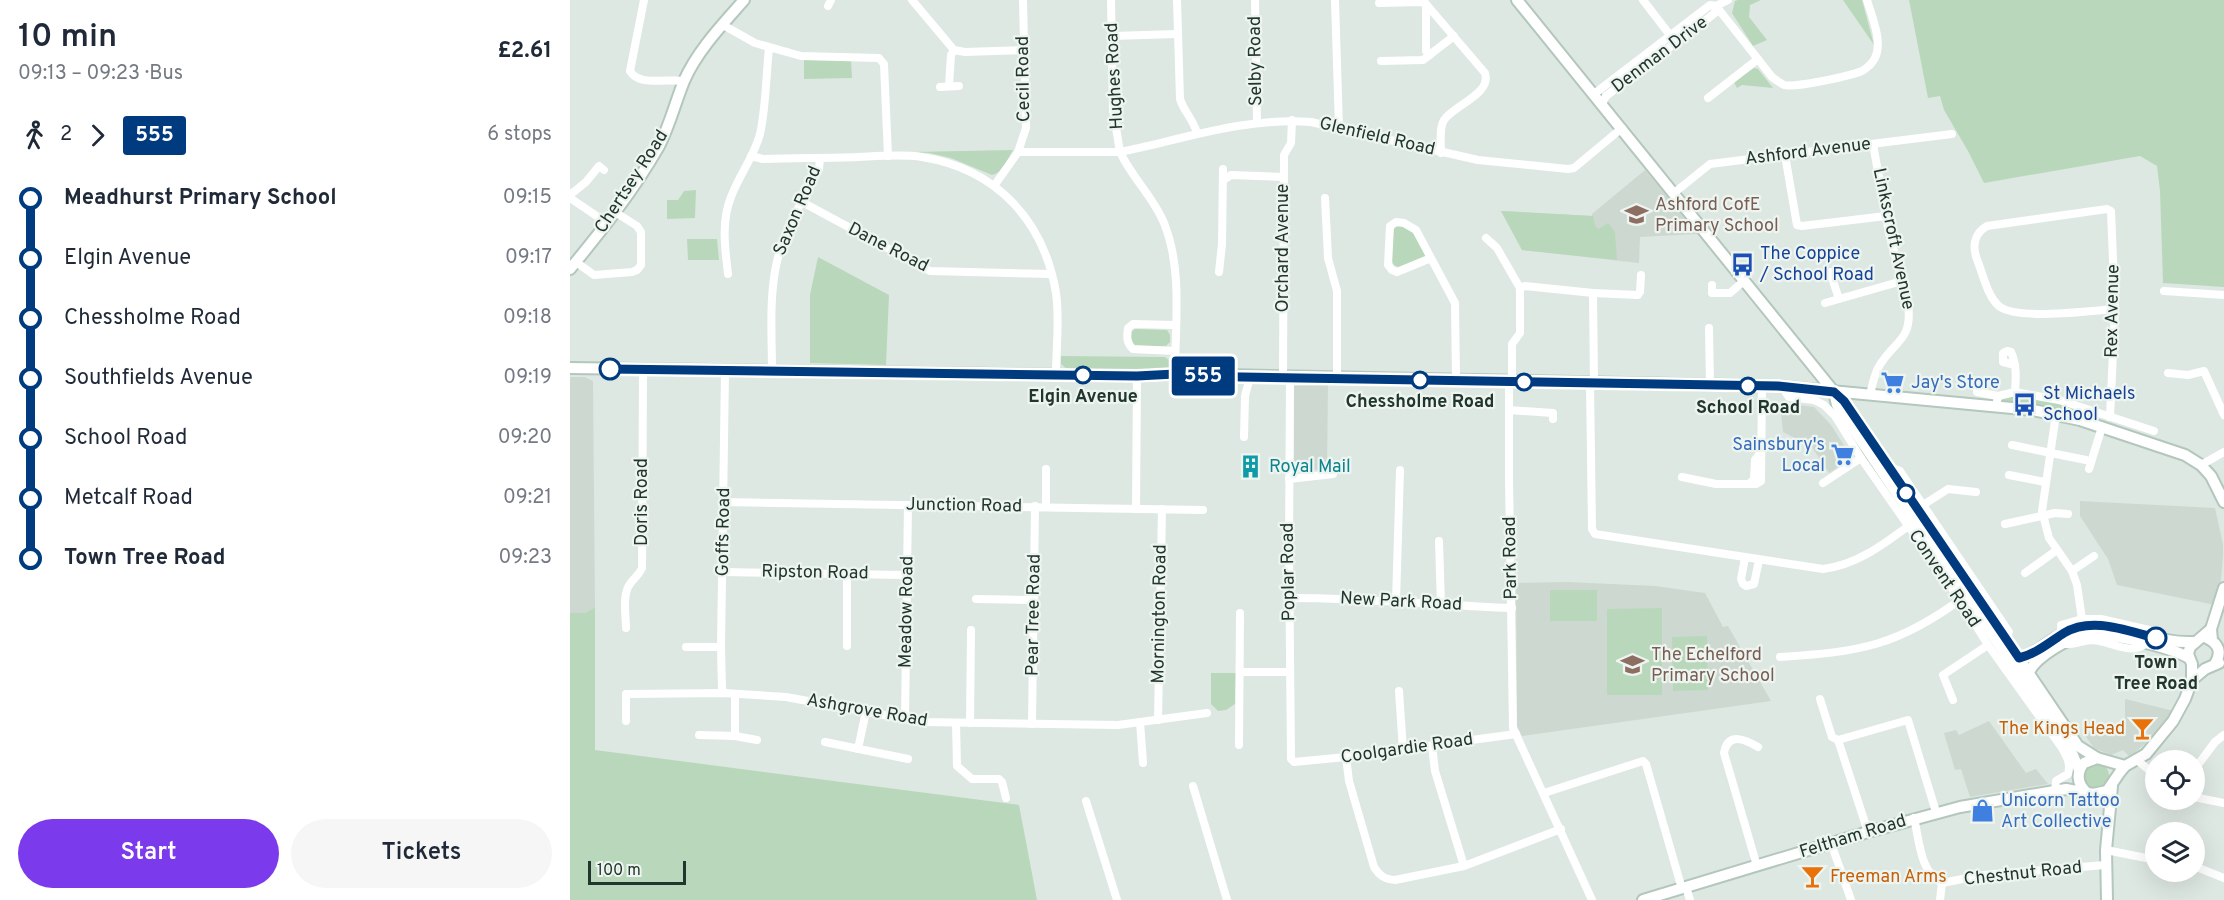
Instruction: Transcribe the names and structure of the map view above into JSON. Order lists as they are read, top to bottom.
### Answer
{
  "streets": {
    "main road": ["Chertsey Road", "Convent Road", "Feltham Road"],
    "street": [
      "Denman Drive",
      "Selby Road",
      "Hughes Road",
      "Cecil Road",
      "Glenfield Road",
      "Ashford Avenue",
      "Saxon Road",
      "Linkscroft Avenue",
      "Dane Road",
      "Orchard Avenue",
      "Rex Avenue",
      "Doris Road",
      "Junction Road",
      "Goffs Road",
      "Park Road",
      "Poplar Road",
      "Ripston Road",
      "New Park Road",
      "Meadow Road",
      "Mornington Road",
      "Pear Tree Road",
      "Ashgrove Road",
      "Coolgardie Road",
      "Chestnut Road"
    ]
  },
  "crossings": [
    ["Selby Road", "Glenfield Road"],
    ["Hughes Road", "Glenfield Road"],
    ["Cecil Road", "Glenfield Road"],
    ["Glenfield Road", "Orchard Avenue"],
    ["Ashford Avenue", "Linkscroft Avenue"],
    ["Saxon Road", "Dane Road"],
    ["Orchard Avenue", "Poplar Road"],
    ["Junction Road", "Goffs Road"],
    ["Junction Road", "Meadow Road"],
    ["Junction Road", "Mornington Road"],
    ["Junction Road", "Pear Tree Road"],
    ["Goffs Road", "Ripston Road"],
    ["Goffs Road", "Ashgrove Road"],
    ["Park Road", "New Park Road"],
    ["Park Road", "Coolgardie Road"],
    ["Poplar Road", "New Park Road"],
    ["Poplar Road", "Coolgardie Road"],
    ["Ripston Road", "Meadow Road"],
    ["Convent Road", "Feltham Road"],
    ["Meadow Road", "Ashgrove Road"],
    ["Mornington Road", "Ashgrove Road"],
    ["Pear Tree Road", "Ashgrove Road"],
    ["Feltham Road", "Chestnut Road"]
  ],
  "places": {
    "school or university": ["Ashford CofE Primary School", "The Echelford Primary School"],
    "bus stop": ["The Coppice / School Road", "St Michaels School"],
    "other": [
      "Elgin Avenue",
      "Chessholme Road",
      "School Road",
      "Town Tree Road"
    ],
    "supermarket": ["Jay's Store", "Sainsbury's Local"],
    "building": ["Royal Mail"],
    "bar": ["The Kings Head", "Freeman Arms"],
    "shop": ["Unicorn Tattoo Art Collective"]
  },
  "lines": ["bus line 555"],
  "scale_bar": "100 m",
  "page": {
    "heading": ["10 min", "09:13 – 09:23 · Bus", "£2.61"],
    "on_map": "555",
    "legs": ["2", "555", "6 stops"],
    "list": [
      {
        "name": "Meadhurst Primary School",
        "value": "09:15"
      },
      {
        "name": "Elgin Avenue",
        "value": "09:17"
      },
      {
        "name": "Chessholme Road",
        "value": "09:18"
      },
      {
        "name": "Southfields Avenue",
        "value": "09:19"
      },
      {
        "name": "School Road",
        "value": "09:20"
      },
      {
        "name": "Metcalf Road",
        "value": "09:21"
      },
      {
        "name": "Town Tree Road",
        "value": "09:23"
      }
    ],
    "buttons": ["Start", "Tickets"],
    "scale": "100 m"
  }
}
